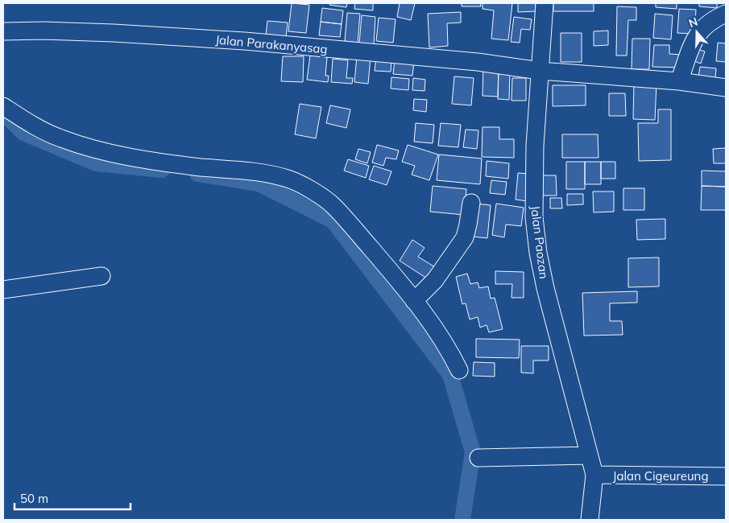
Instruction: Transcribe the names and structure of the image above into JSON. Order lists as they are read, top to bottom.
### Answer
{
  "streets": {
    "street": ["Jalan Parakanyasag", "Jalan Paozan", "Jalan Cigeureung"]
  },
  "crossings": [
    ["Jalan Parakanyasag", "Jalan Paozan"],
    ["Jalan Paozan", "Jalan Cigeureung"]
  ],
  "scale_bar": "50 m",
  "north": "top"
}
